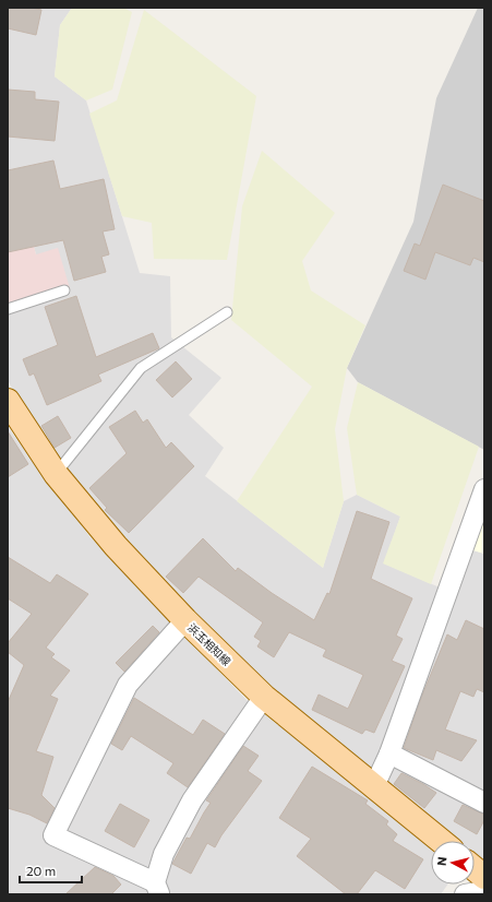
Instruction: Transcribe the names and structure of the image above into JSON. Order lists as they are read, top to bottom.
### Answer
{
  "streets": {
    "main road": ["浜玉相知線"]
  },
  "scale_bar": "20 m",
  "north": "left"
}
